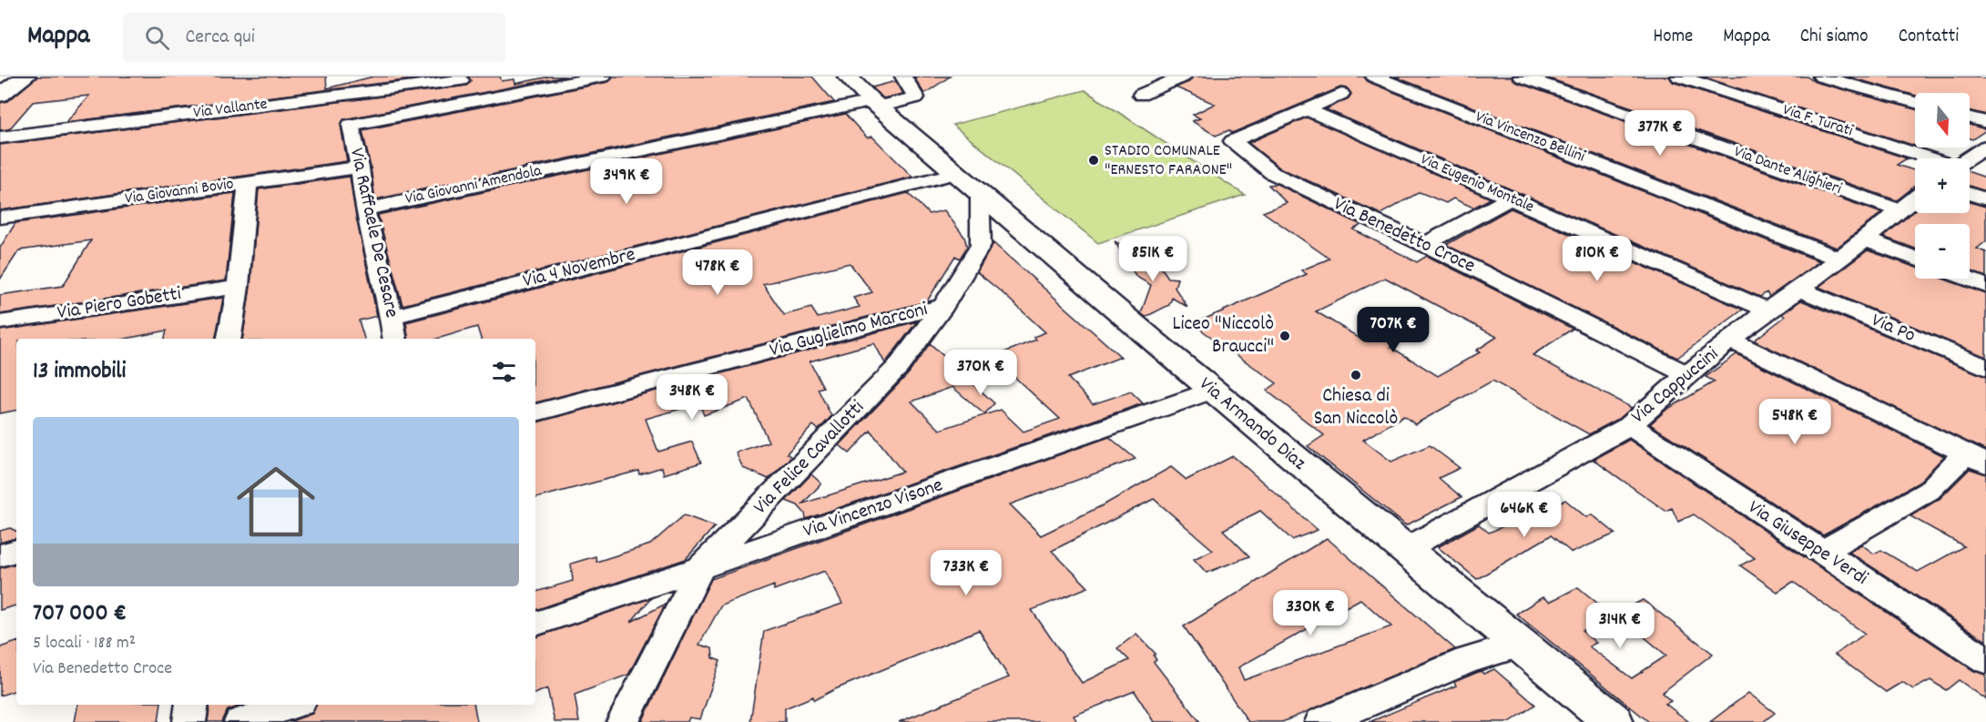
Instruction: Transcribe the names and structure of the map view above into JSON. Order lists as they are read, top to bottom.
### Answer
{
  "streets": {
    "street": [
      "Via Vallante",
      "Via F. Turati",
      "Via Vincenzo Bellini",
      "Via Dante Alighieri",
      "Via Eugenio Montale",
      "Via Giovanni Amendola",
      "Via Giovanni Bovio",
      "Via Raffaele De Cesare",
      "Via Benedetto Croce",
      "Via 4 Novembre",
      "Via Piero Gobetti",
      "Via Po",
      "Via Guglielmo Marconi",
      "Via Cappuccini",
      "Via Armando Diaz",
      "Via Felice Cavallotti",
      "Via Vincenzo Visone",
      "Via Giuseppe Verdi"
    ]
  },
  "crossings": [
    ["Via Vincenzo Bellini", "Via Cappuccini"],
    ["Via Dante Alighieri", "Via Cappuccini"],
    ["Via Eugenio Montale", "Via Benedetto Croce"],
    ["Via Eugenio Montale", "Via Cappuccini"],
    ["Via Giovanni Amendola", "Via Raffaele De Cesare"],
    ["Via Giovanni Amendola", "Via Armando Diaz"],
    ["Via Giovanni Bovio", "Via Raffaele De Cesare"],
    ["Via Raffaele De Cesare", "Via 4 Novembre"],
    ["Via Benedetto Croce", "Via Cappuccini"],
    ["Via 4 Novembre", "Via Armando Diaz"],
    ["Via Po", "Via Cappuccini"],
    ["Via Guglielmo Marconi", "Via Felice Cavallotti"],
    ["Via Cappuccini", "Via Armando Diaz"],
    ["Via Cappuccini", "Via Giuseppe Verdi"],
    ["Via Armando Diaz", "Via Felice Cavallotti"],
    ["Via Armando Diaz", "Via Vincenzo Visone"],
    ["Via Felice Cavallotti", "Via Vincenzo Visone"]
  ],
  "places": ["STADIO COMUNALE \"ERNESTO FARAONE\"", "Liceo \"Niccolò Braucci\"", "Chiesa di San Niccolò"],
  "north": "bottom",
  "page": {
    "header": "Mappa",
    "search": "Cerca qui",
    "nav": [
      "Home",
      "Mappa",
      "Chi siamo",
      "Contatti"
    ],
    "map_buttons": ["+", "−"],
    "price": [
      "377K €",
      "349K €",
      "851K €",
      "810K €",
      "478K €",
      "707K €",
      "370K €",
      "348K €",
      "548K €",
      "646K €",
      "733K €",
      "330K €",
      "314K €"
    ],
    "heading": "13 immobili",
    "list": [
      {
        "name": "707 000 €",
        "note": "5 locali · 188 m² · Via Benedetto Croce"
      }
    ]
  }
}
